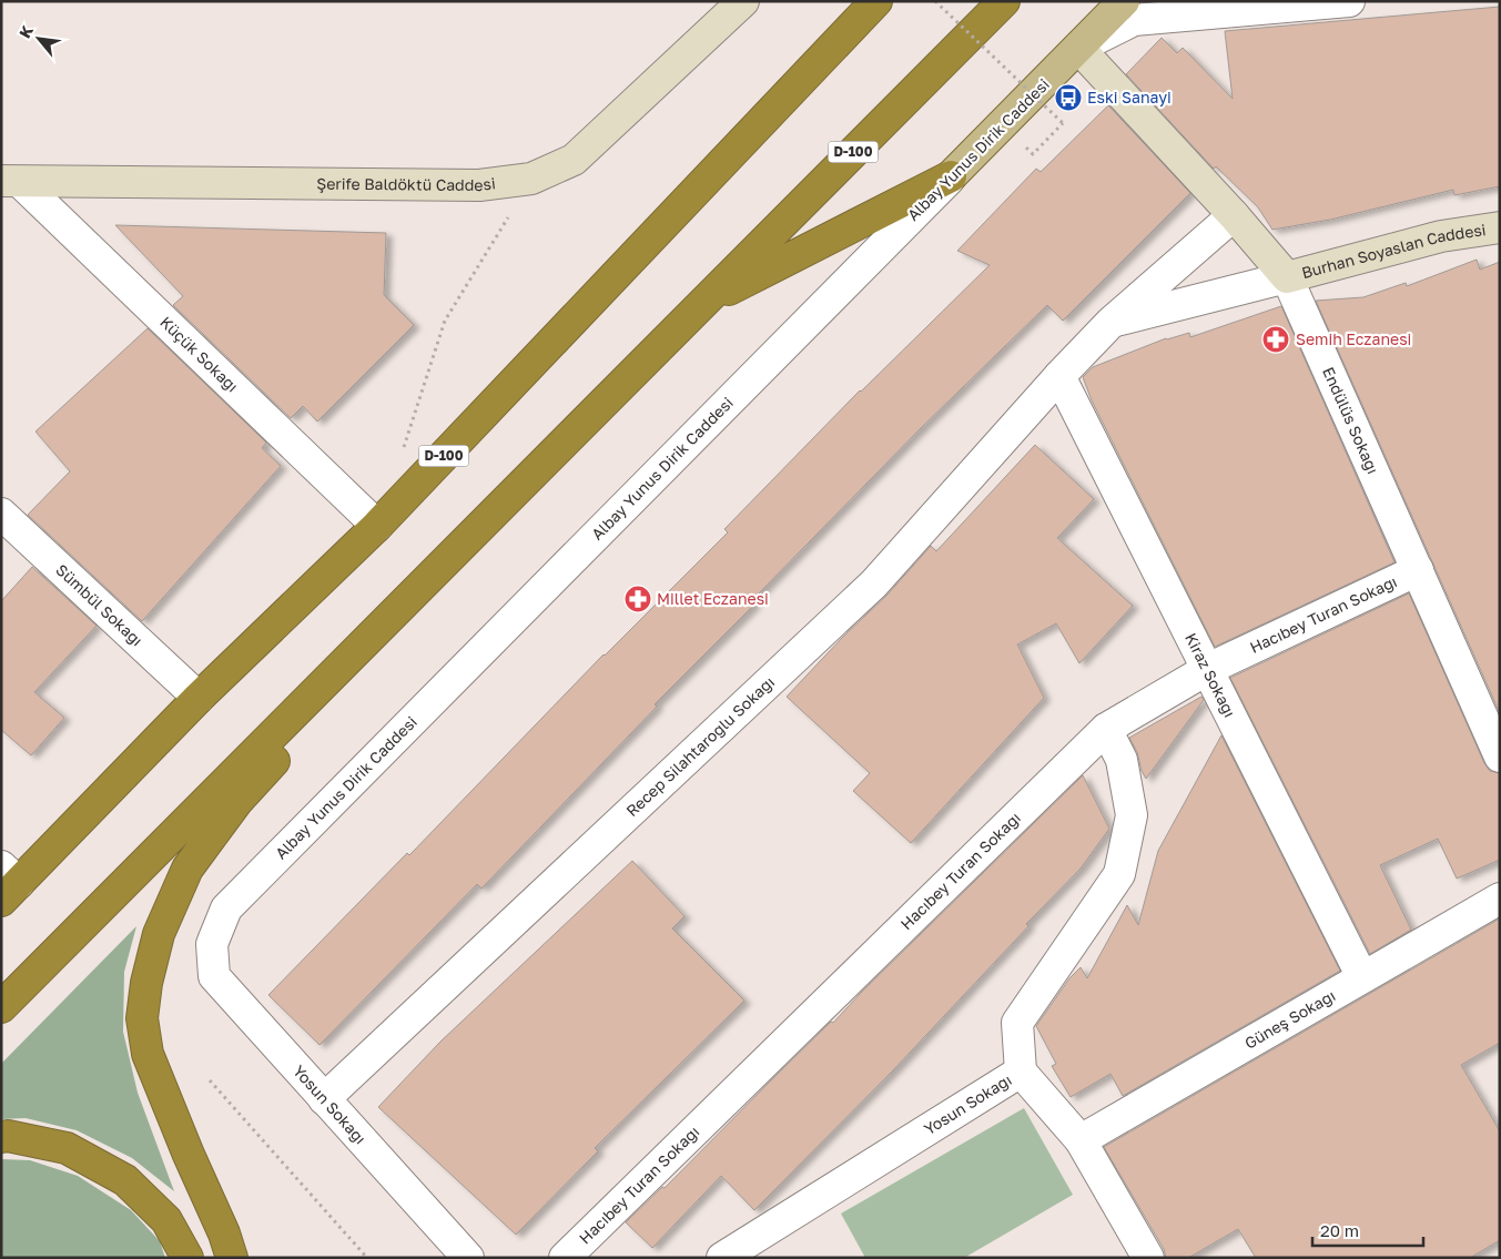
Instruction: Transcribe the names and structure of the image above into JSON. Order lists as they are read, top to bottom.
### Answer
{
  "streets": {
    "highway": ["D-100"],
    "main road": [
      "Albay Yunus Dirik Caddesi",
      "Şerife Baldöktü Caddesi",
      "Burhan Soyaslan Caddesi",
      "Endülüs Sokağı"
    ],
    "street": [
      "Küçük Sokağı",
      "Sümbül Sokağı",
      "Hacıbey Turan Sokağı",
      "Kiraz Sokağı",
      "Recep Silahtaroğlu Sokağı",
      "Güneş Sokağı",
      "Yosun Sokağı"
    ]
  },
  "crossings": [
    ["Albay Yunus Dirik Caddesi", "Endülüs Sokağı"],
    ["Albay Yunus Dirik Caddesi", "Yosun Sokağı"],
    ["D-100", "Küçük Sokağı"],
    ["D-100", "Sümbül Sokağı"],
    ["Şerife Baldöktü Caddesi", "Küçük Sokağı"],
    ["Burhan Soyaslan Caddesi", "Endülüs Sokağı"],
    ["Endülüs Sokağı", "Hacıbey Turan Sokağı"],
    ["Hacıbey Turan Sokağı", "Kiraz Sokağı"],
    ["Kiraz Sokağı", "Recep Silahtaroğlu Sokağı"],
    ["Kiraz Sokağı", "Güneş Sokağı"],
    ["Recep Silahtaroğlu Sokağı", "Yosun Sokağı"],
    ["Güneş Sokağı", "Yosun Sokağı"]
  ],
  "places": {
    "bus stop": ["Eski Sanayi"],
    "pharmacy": ["Semih Eczanesi", "Millet Eczanesi"]
  },
  "scale_bar": "20 m",
  "north": "top left"
}
